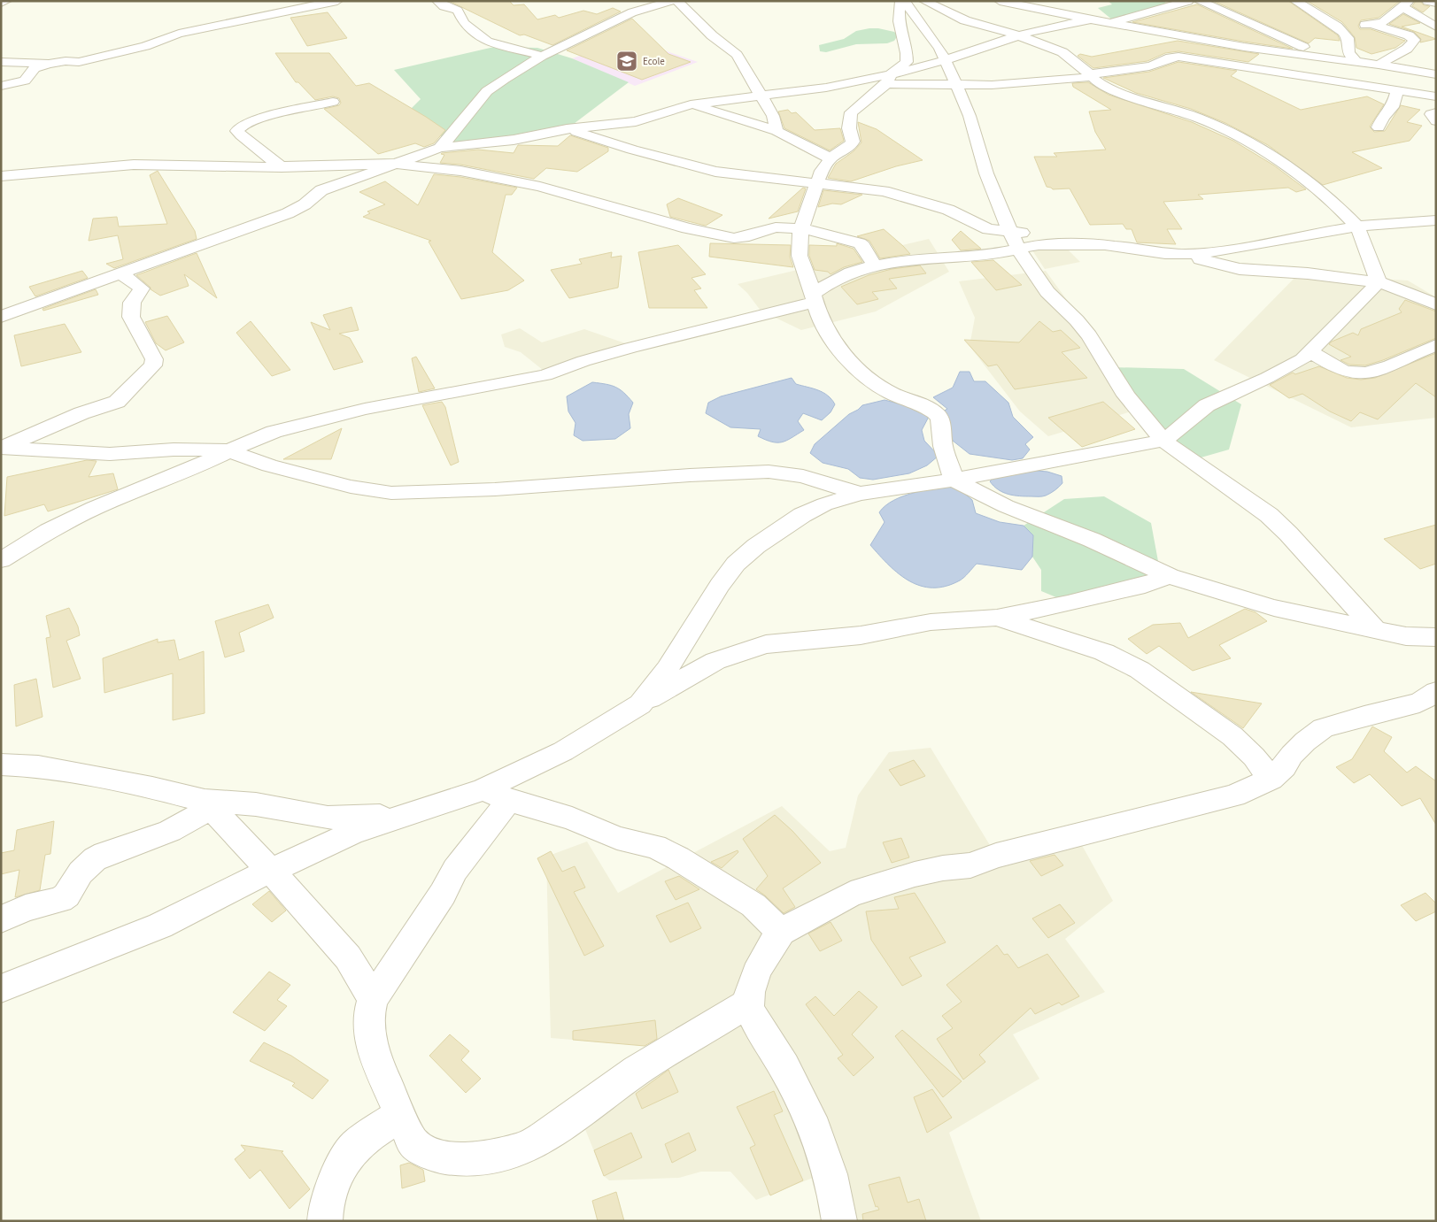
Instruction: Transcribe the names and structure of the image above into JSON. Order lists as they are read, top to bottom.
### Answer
{
  "places": {
    "school or university": ["Ecole"]
  }
}
